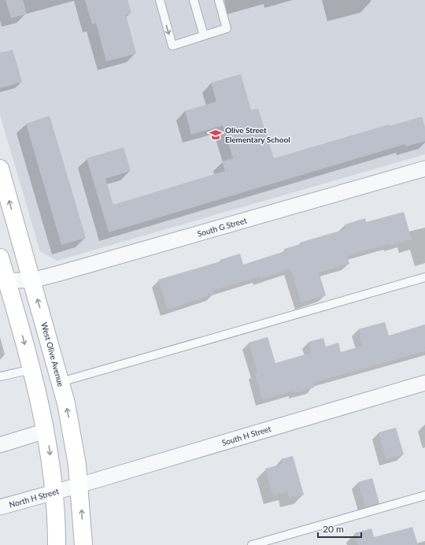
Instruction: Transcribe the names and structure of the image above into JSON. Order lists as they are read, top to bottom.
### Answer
{
  "streets": {
    "main road": ["West Olive Avenue"],
    "street": ["South G Street", "South H Street", "North H Street"]
  },
  "crossings": [
    ["South G Street", "West Olive Avenue"],
    ["West Olive Avenue", "South H Street"],
    ["West Olive Avenue", "North H Street"],
    ["South H Street", "North H Street"]
  ],
  "places": {
    "school or university": ["Olive Street Elementary School"]
  },
  "scale_bar": "20 m"
}
